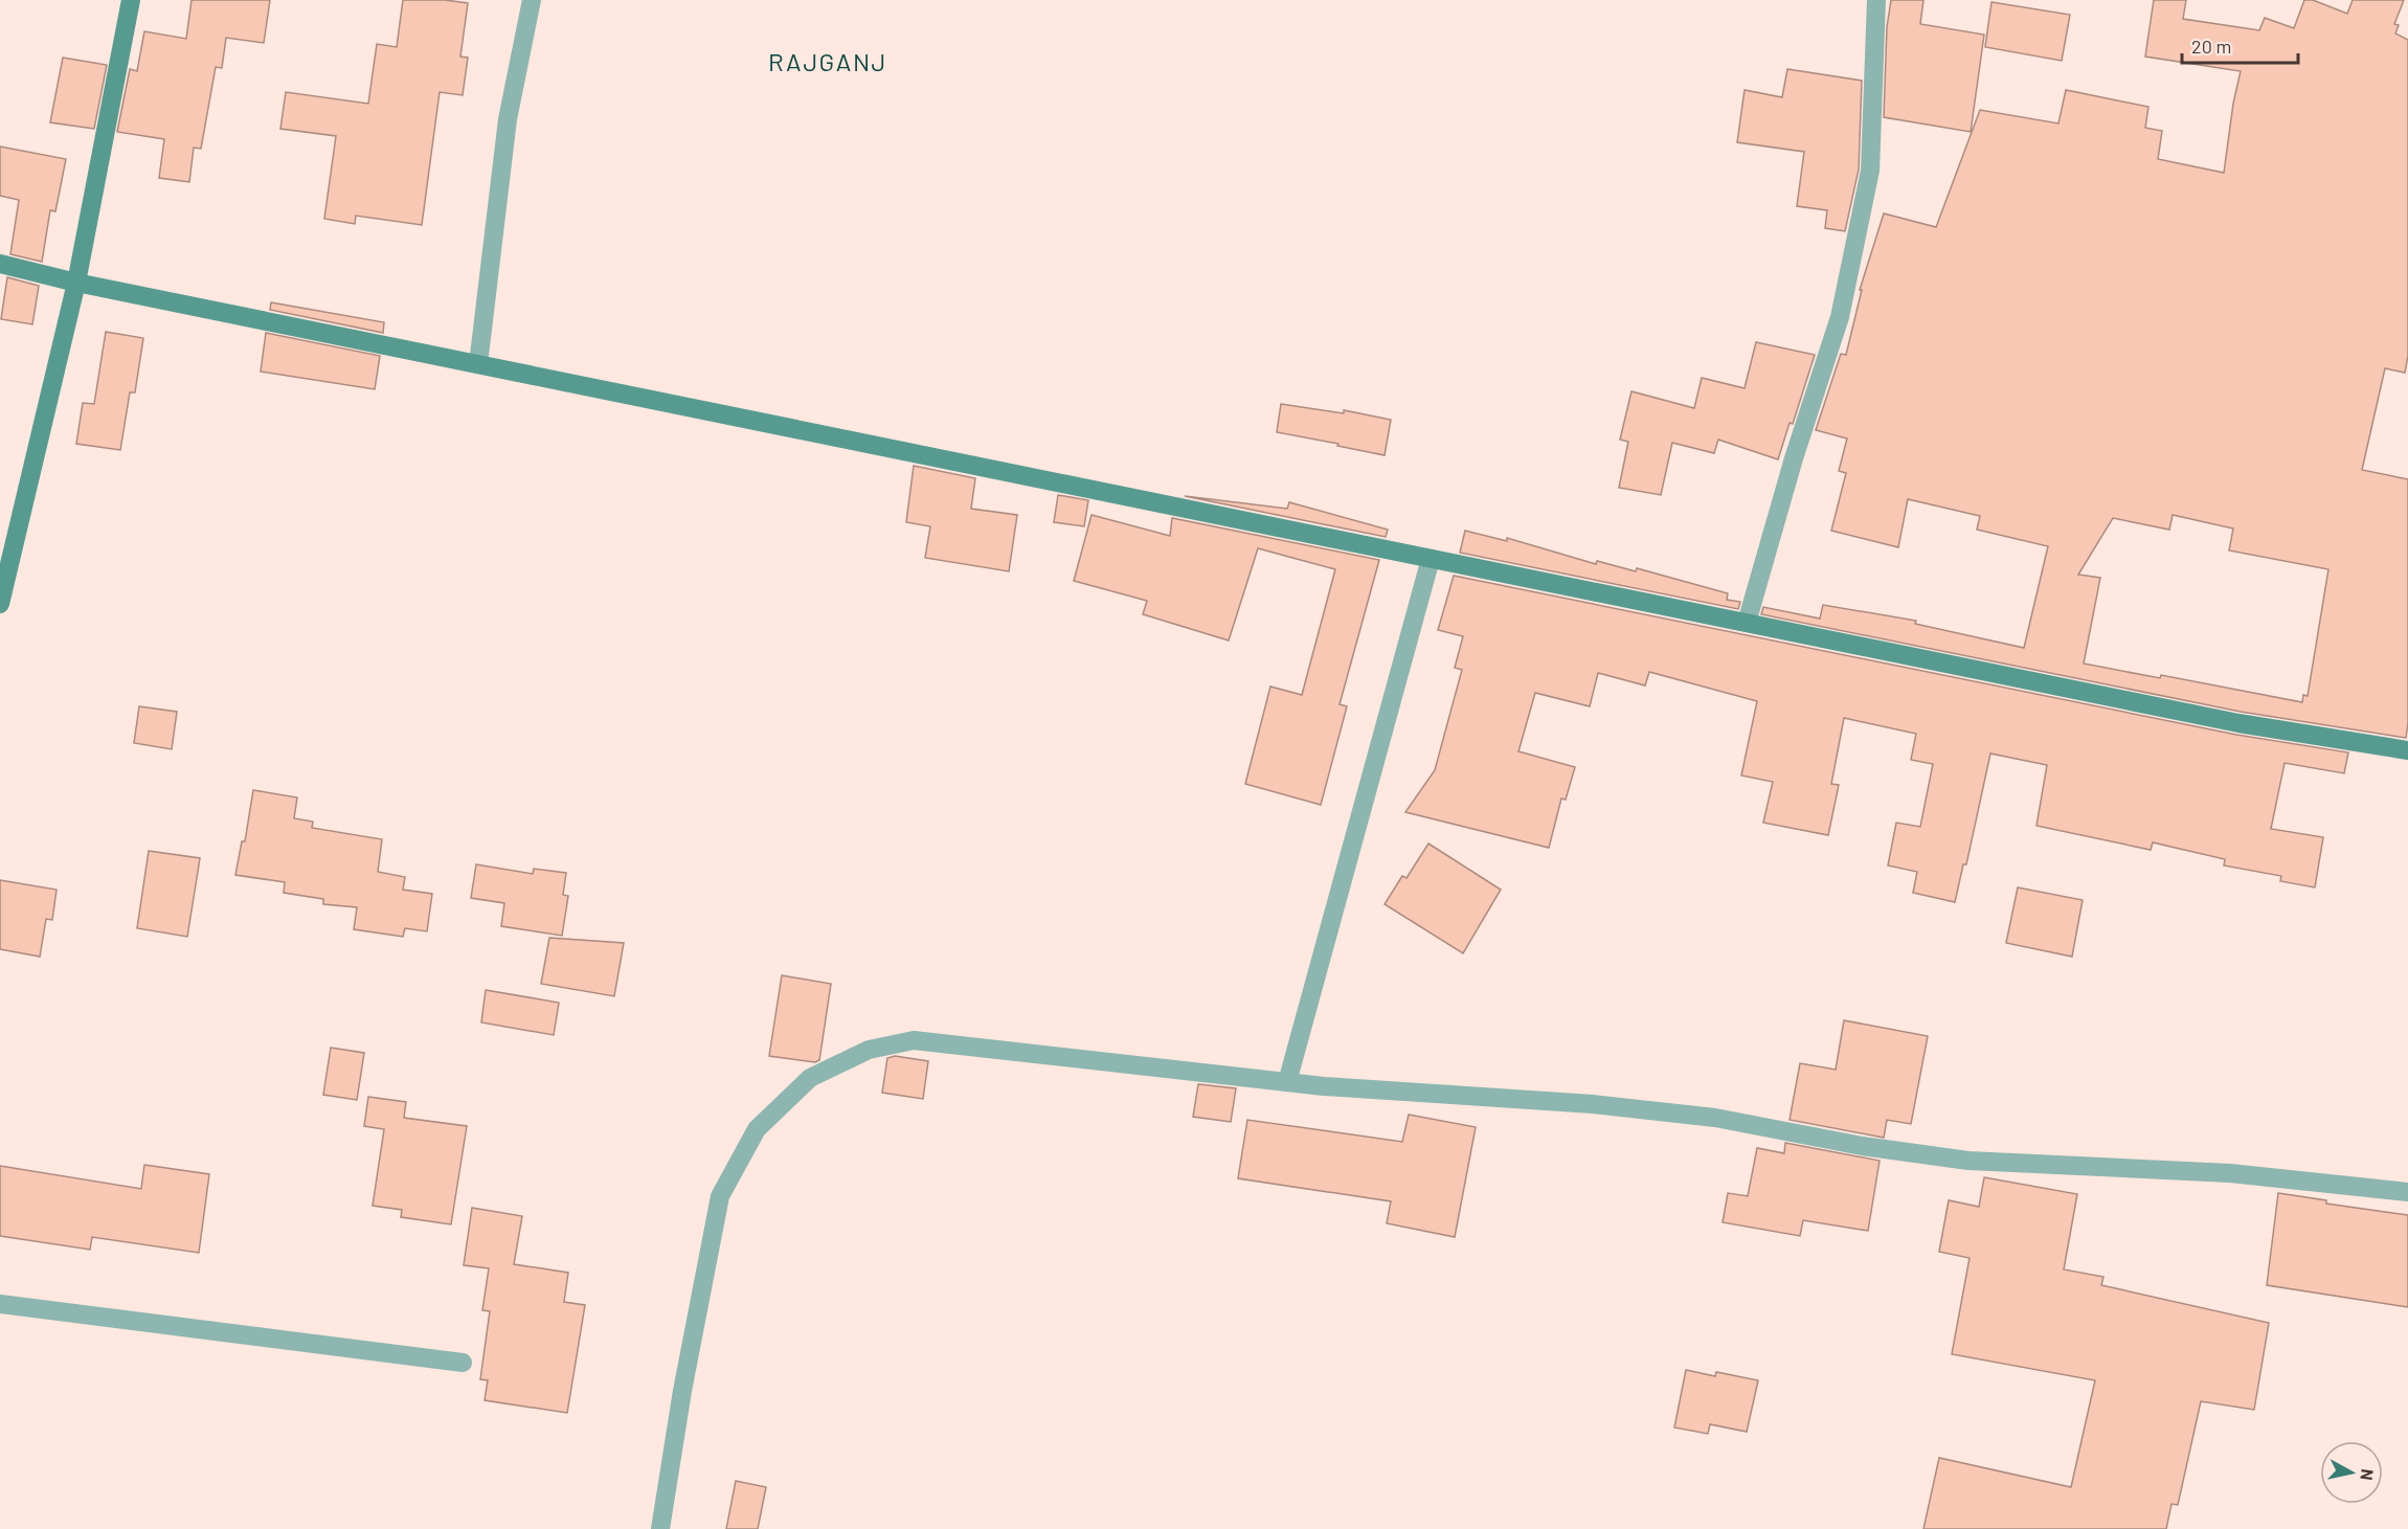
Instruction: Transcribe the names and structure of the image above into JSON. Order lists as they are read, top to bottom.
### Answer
{
  "districts": ["RAJGANJ"],
  "scale_bar": "20 m",
  "north": "right"
}
